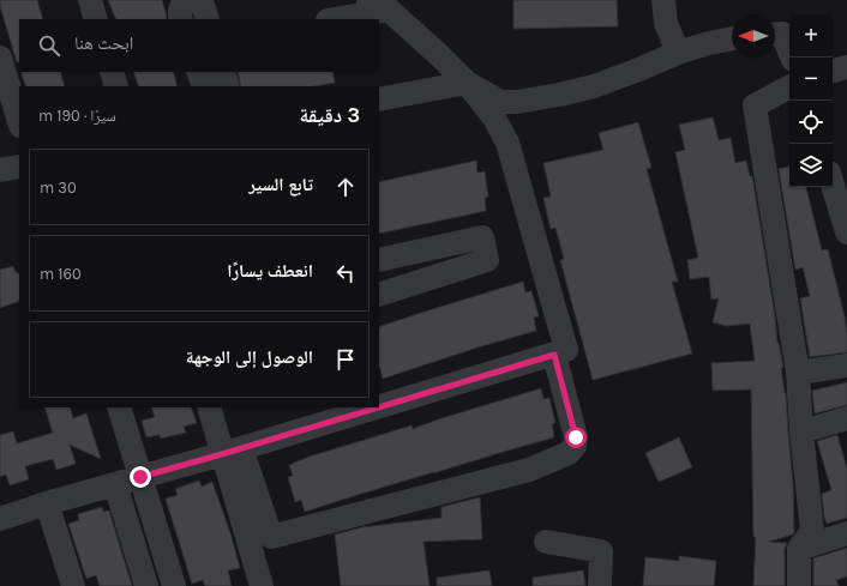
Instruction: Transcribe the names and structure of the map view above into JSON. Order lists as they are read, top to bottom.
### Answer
{
  "north": "left",
  "page": {
    "map_buttons": ["+", "−"],
    "search": "ابحث هنا",
    "heading": ["3 دقيقة", "سيرًا · 190 m"],
    "list": [
      ["تابع السير", "30 m"],
      ["انعطف يسارًا", "160 m"],
      "الوصول إلى الوجهة"
    ]
  }
}
